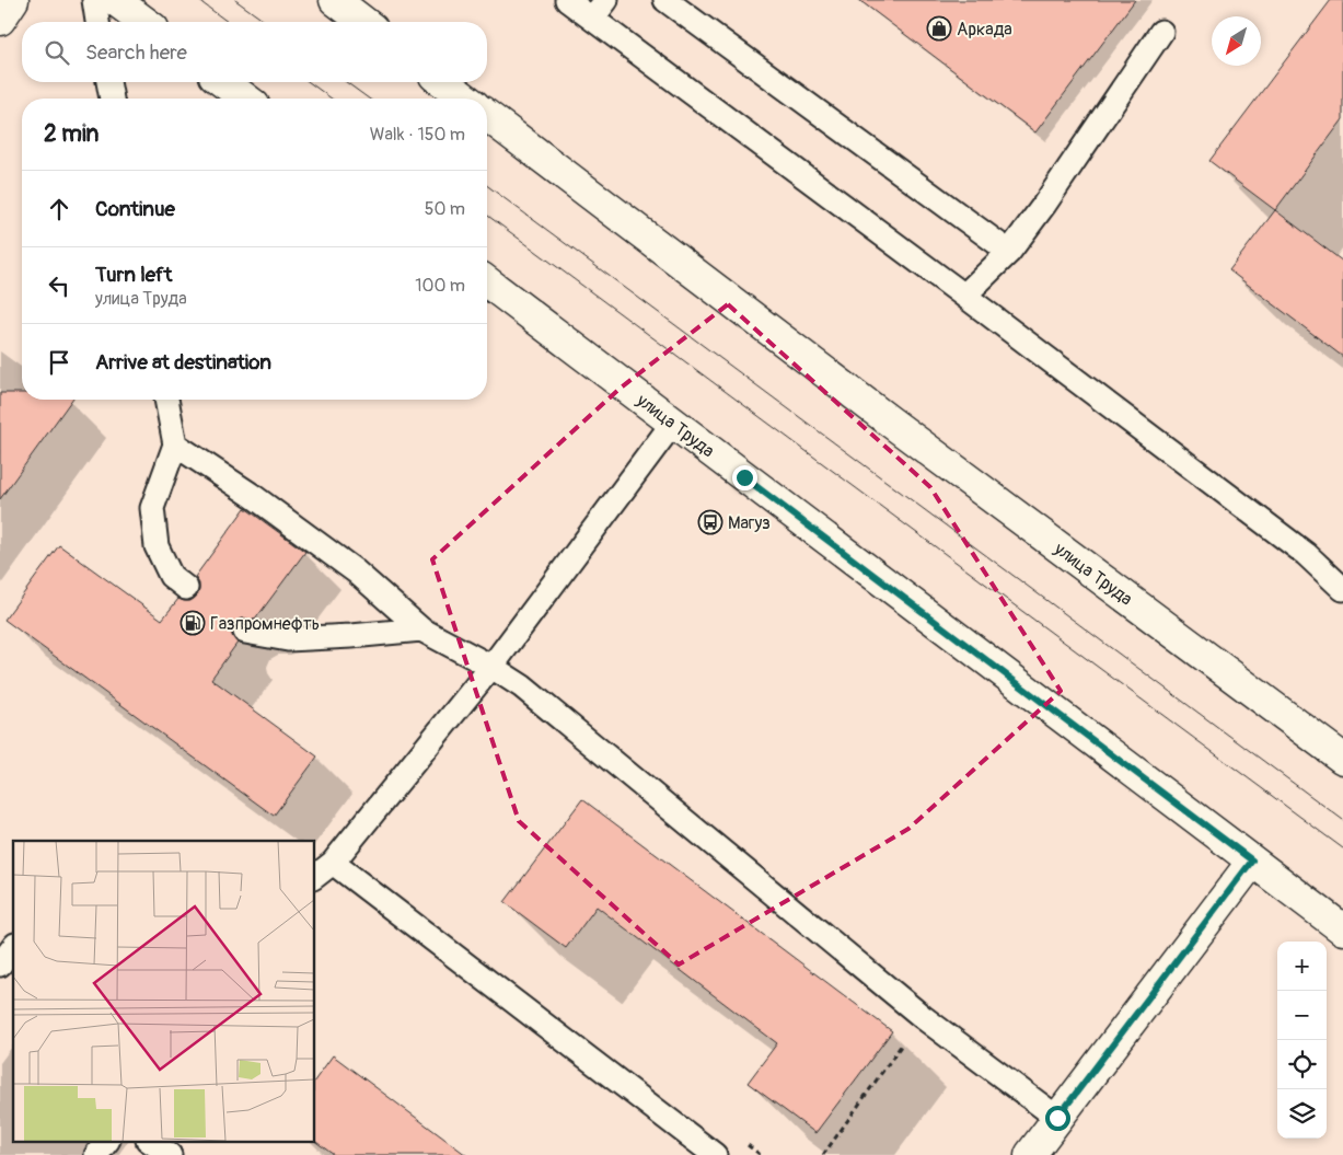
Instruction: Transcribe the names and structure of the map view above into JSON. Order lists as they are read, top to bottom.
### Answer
{
  "streets": {
    "main road": ["улица Труда"]
  },
  "places": {
    "shop": ["Аркада"],
    "bus stop": ["Магуз"],
    "fuel station": ["Газпромнефть"]
  },
  "north": "bottom left",
  "page": {
    "search": "Search here",
    "heading": ["2 min", "Walk · 150 m"],
    "list": [
      ["Continue", "50 m"],
      ["Turn left", "улица Труда", "100 m"],
      "Arrive at destination"
    ],
    "map_buttons": ["+", "−"]
  }
}
